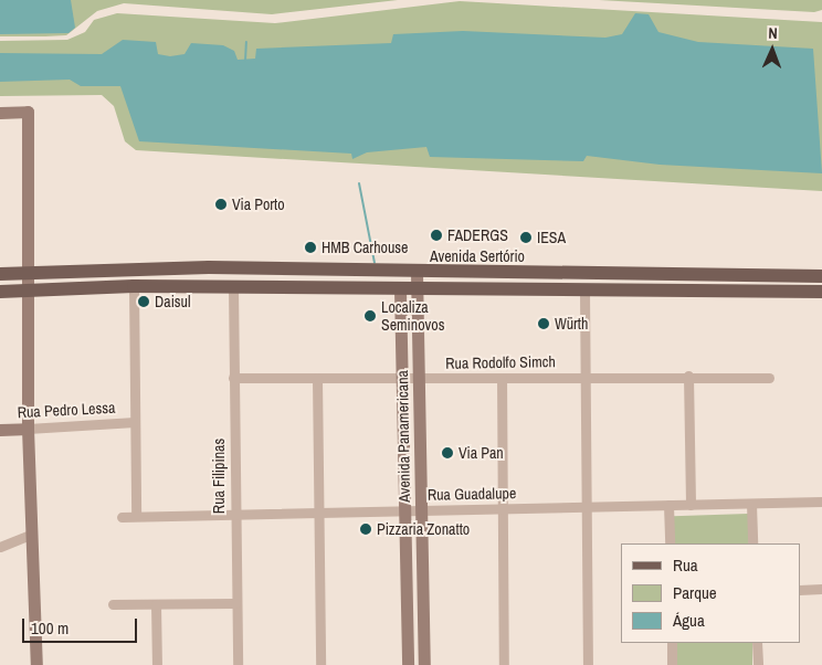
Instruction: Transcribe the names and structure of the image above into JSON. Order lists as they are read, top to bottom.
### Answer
{
  "streets": {
    "main road": ["Avenida Sertório"],
    "street": [
      "Rua Rodolfo Simch",
      "Rua Pedro Lessa",
      "Avenida Panamericana",
      "Rua Filipinas",
      "Rua Guadalupe"
    ]
  },
  "crossings": [
    ["Avenida Sertório", "Avenida Panamericana"],
    ["Rua Rodolfo Simch", "Avenida Panamericana"],
    ["Rua Rodolfo Simch", "Rua Filipinas"],
    ["Avenida Panamericana", "Rua Guadalupe"],
    ["Rua Filipinas", "Rua Guadalupe"]
  ],
  "places": [
    "Via Porto",
    "FADERGS",
    "IESA",
    "HMB Carhouse",
    "Daisul",
    "Localiza Seminovos",
    "Würth",
    "Via Pan",
    "Pizzaria Zonatto"
  ],
  "legend": ["Rua", "Parque", "Água"],
  "scale_bar": "100 m",
  "north": "top"
}
